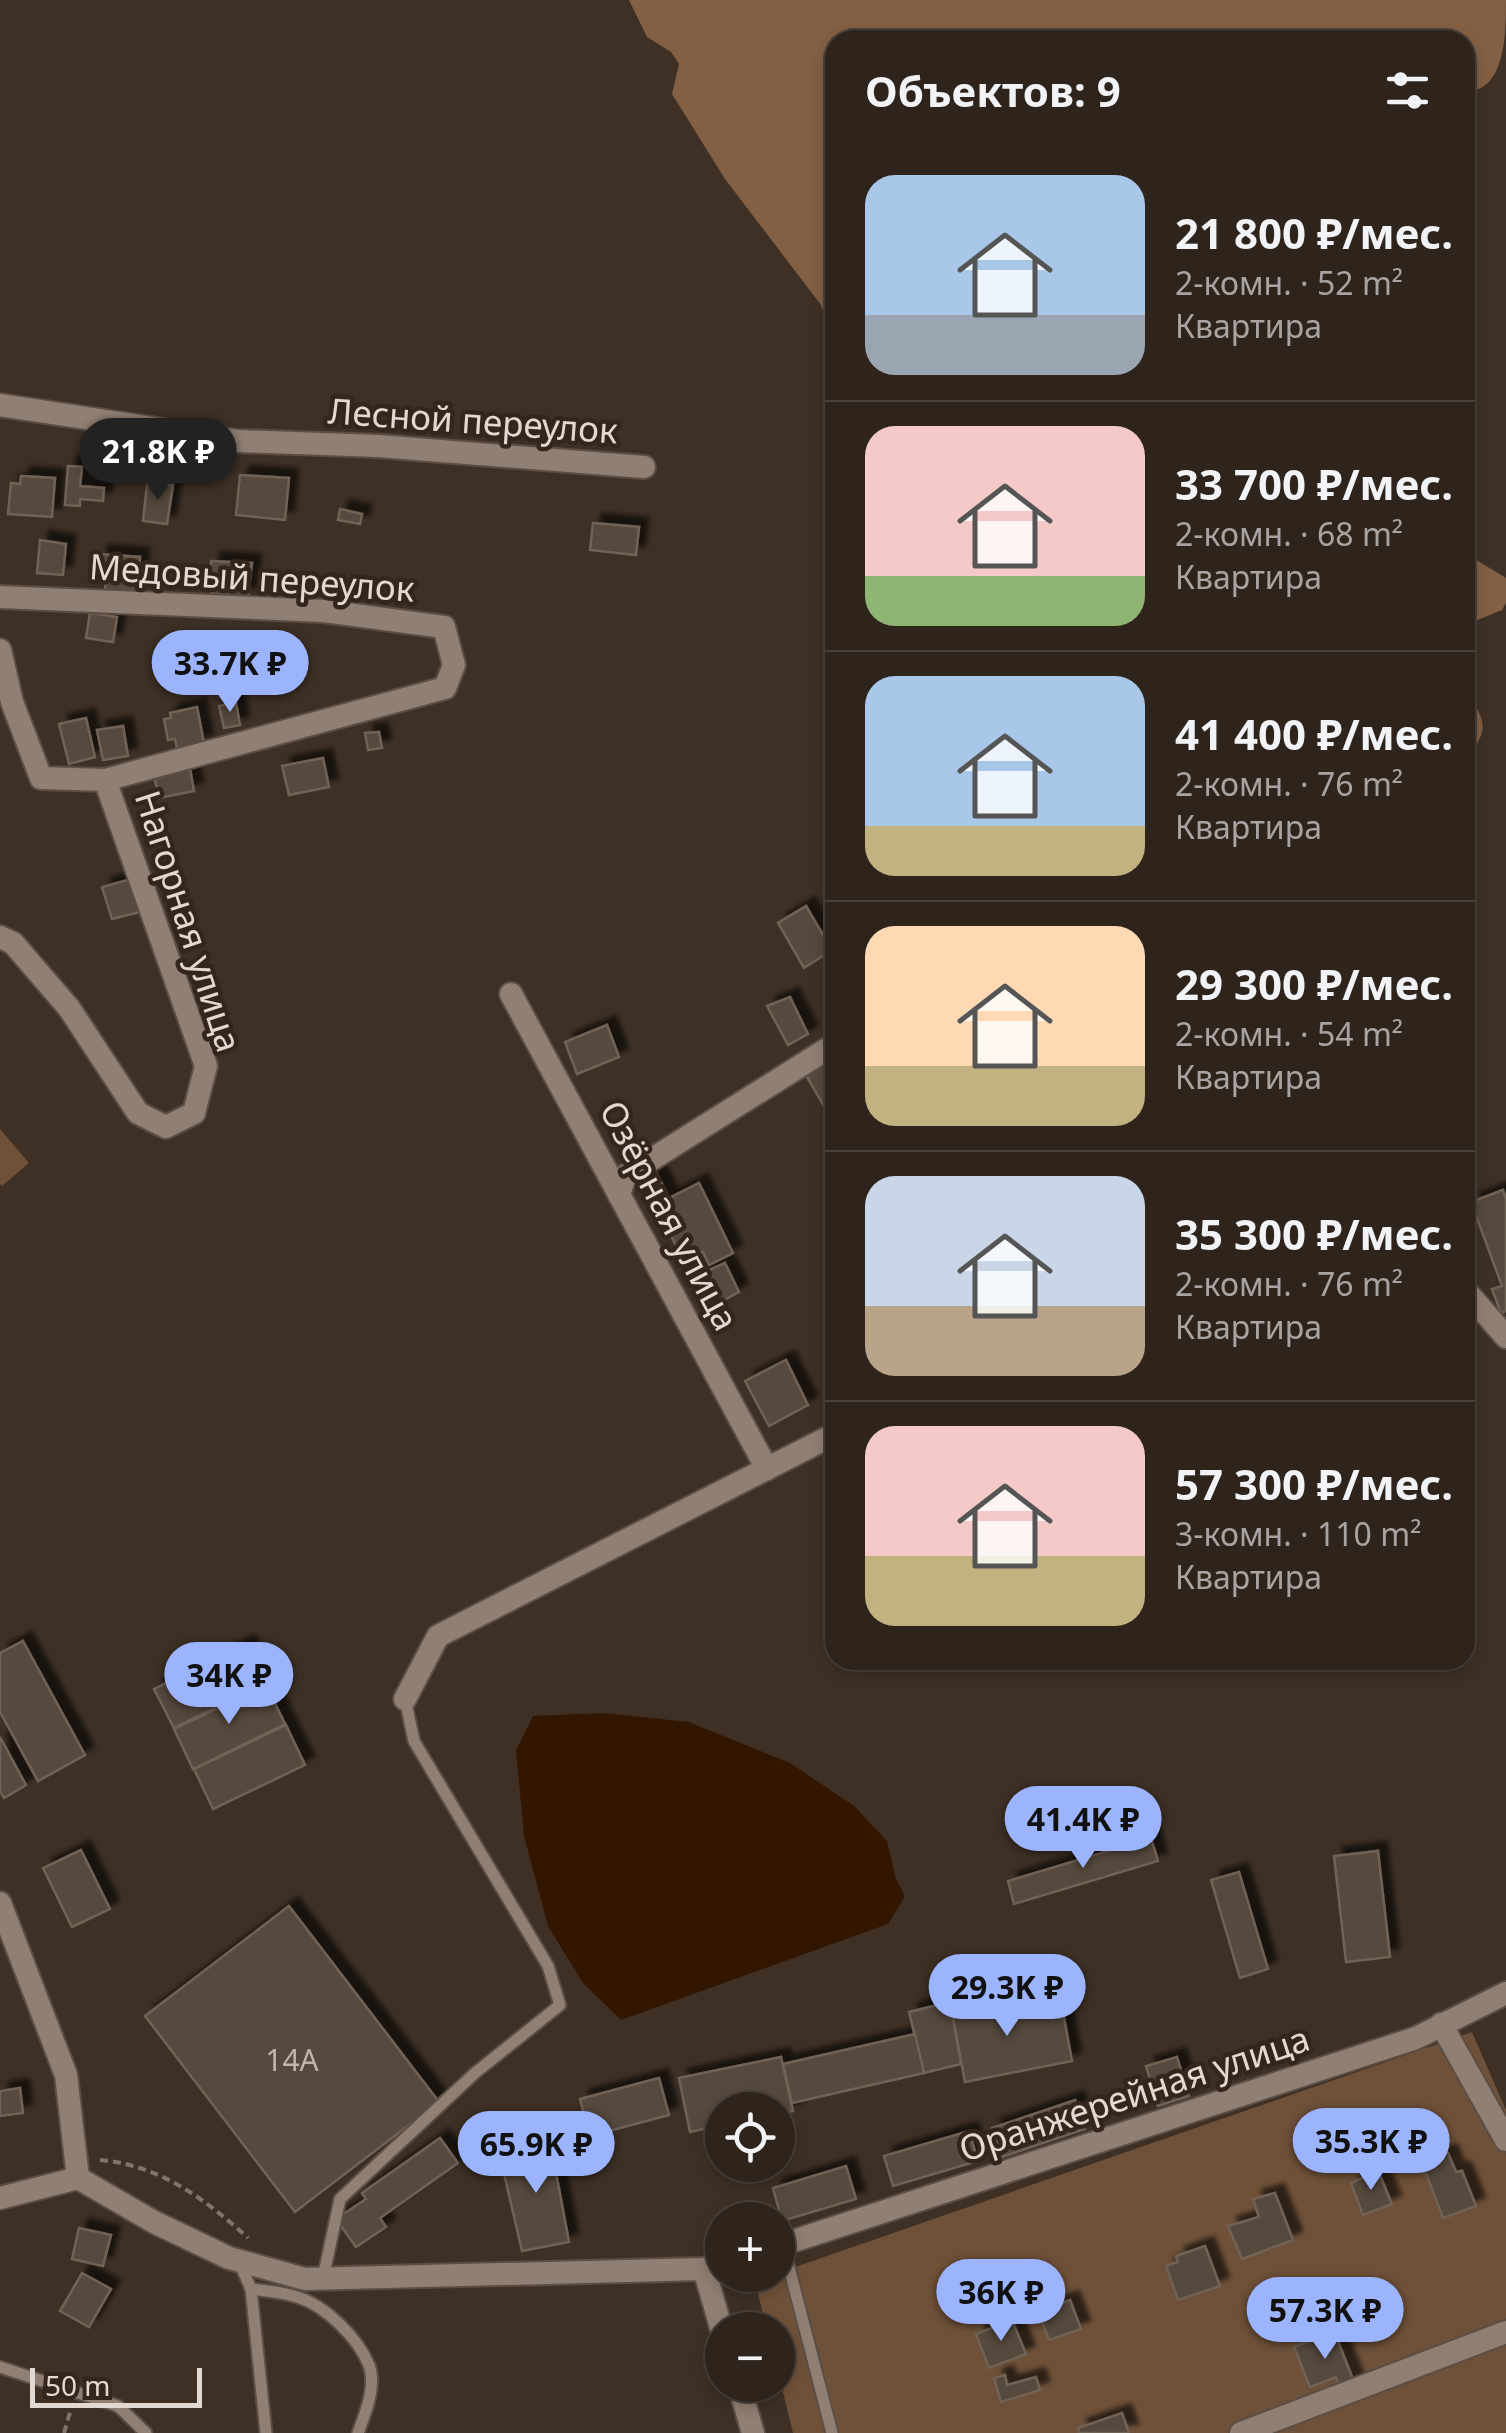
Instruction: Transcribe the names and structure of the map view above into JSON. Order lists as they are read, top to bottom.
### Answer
{
  "streets": {
    "street": [
      "Лесной переулок",
      "Медовый переулок",
      "Нагорная улица",
      "Озёрная улица",
      "Оранжерейная улица"
    ]
  },
  "crossings": [
    ["Медовый переулок", "Нагорная улица"]
  ],
  "house_numbers": ["14А"],
  "scale_bar": "50 m",
  "page": {
    "heading": "Объектов: 9",
    "list": [
      {
        "name": "21 800 ₽/мес.",
        "note": "2-комн. · 52 m² · Квартира"
      },
      {
        "name": "33 700 ₽/мес.",
        "note": "2-комн. · 68 m² · Квартира"
      },
      {
        "name": "41 400 ₽/мес.",
        "note": "2-комн. · 76 m² · Квартира"
      },
      {
        "name": "29 300 ₽/мес.",
        "note": "2-комн. · 54 m² · Квартира"
      },
      {
        "name": "35 300 ₽/мес.",
        "note": "2-комн. · 76 m² · Квартира"
      },
      {
        "name": "57 300 ₽/мес.",
        "note": "3-комн. · 110 m² · Квартира"
      }
    ],
    "price": [
      "21.8K ₽",
      "33.7K ₽",
      "34K ₽",
      "41.4K ₽",
      "29.3K ₽",
      "35.3K ₽",
      "65.9K ₽",
      "36K ₽",
      "57.3K ₽"
    ],
    "map_buttons": ["+", "−"],
    "scale": "50 m"
  }
}
